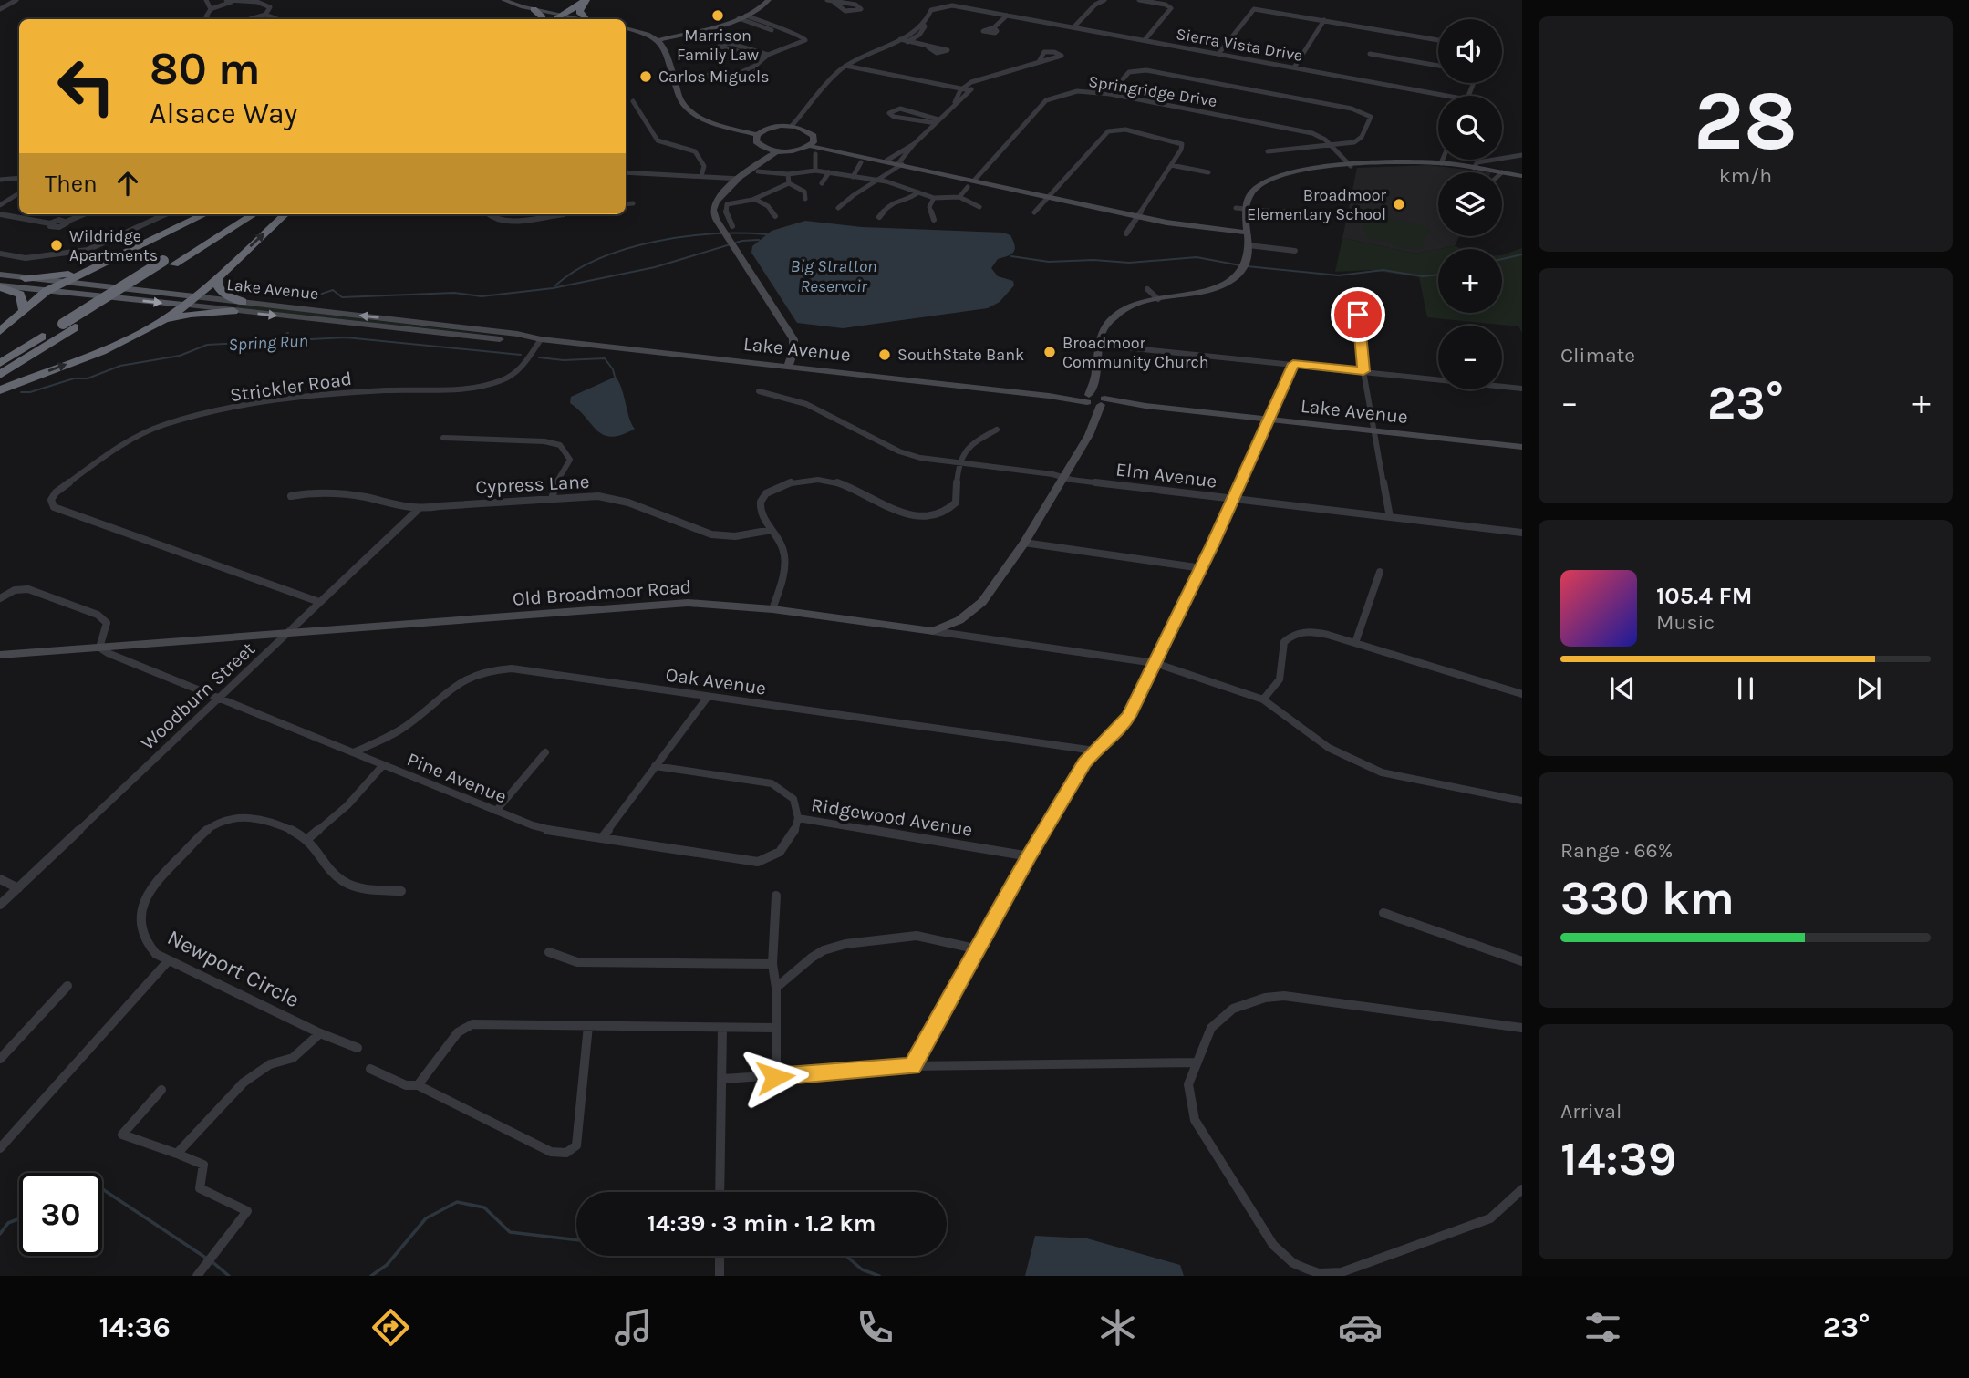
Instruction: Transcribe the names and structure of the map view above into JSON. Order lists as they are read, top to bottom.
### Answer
{
  "streets": {
    "main road": ["Lake Avenue"],
    "street": [
      "Sierra Vista Drive",
      "Springridge Drive",
      "Strickler Road",
      "Elm Avenue",
      "Cypress Lane",
      "Old Broadmoor Road",
      "Oak Avenue",
      "Woodburn Street",
      "Pine Avenue",
      "Ridgewood Avenue",
      "Newport Circle"
    ]
  },
  "crossings": [
    ["Lake Avenue", "Strickler Road"],
    ["Strickler Road", "Woodburn Street"],
    ["Cypress Lane", "Woodburn Street"],
    ["Old Broadmoor Road", "Woodburn Street"],
    ["Old Broadmoor Road", "Pine Avenue"],
    ["Oak Avenue", "Pine Avenue"],
    ["Woodburn Street", "Pine Avenue"],
    ["Pine Avenue", "Ridgewood Avenue"]
  ],
  "water": ["Big Stratton Reservoir", "Spring Run"],
  "places": [
    "Marrison Family Law",
    "Carlos Miguels",
    "Broadmoor Elementary School",
    "Wildridge Apartments",
    "Broadmoor Community Church",
    "SouthState Bank"
  ],
  "page": {
    "tile": [
      ["28", "km/h"],
      "Climate",
      ["Range · 66%", "330 km"],
      ["Arrival", "14:39"]
    ],
    "map_buttons": ["+", "−"],
    "turn": ["80 m", "Alsace Way"],
    "then": "Then",
    "heat": ["−", "23°", "+"],
    "song": ["105.4 FM", "Music"],
    "limit": "30",
    "trip": "14:39 · 3 min · 1.2 km",
    "tabs": ["14:36", "23°"]
  }
}
